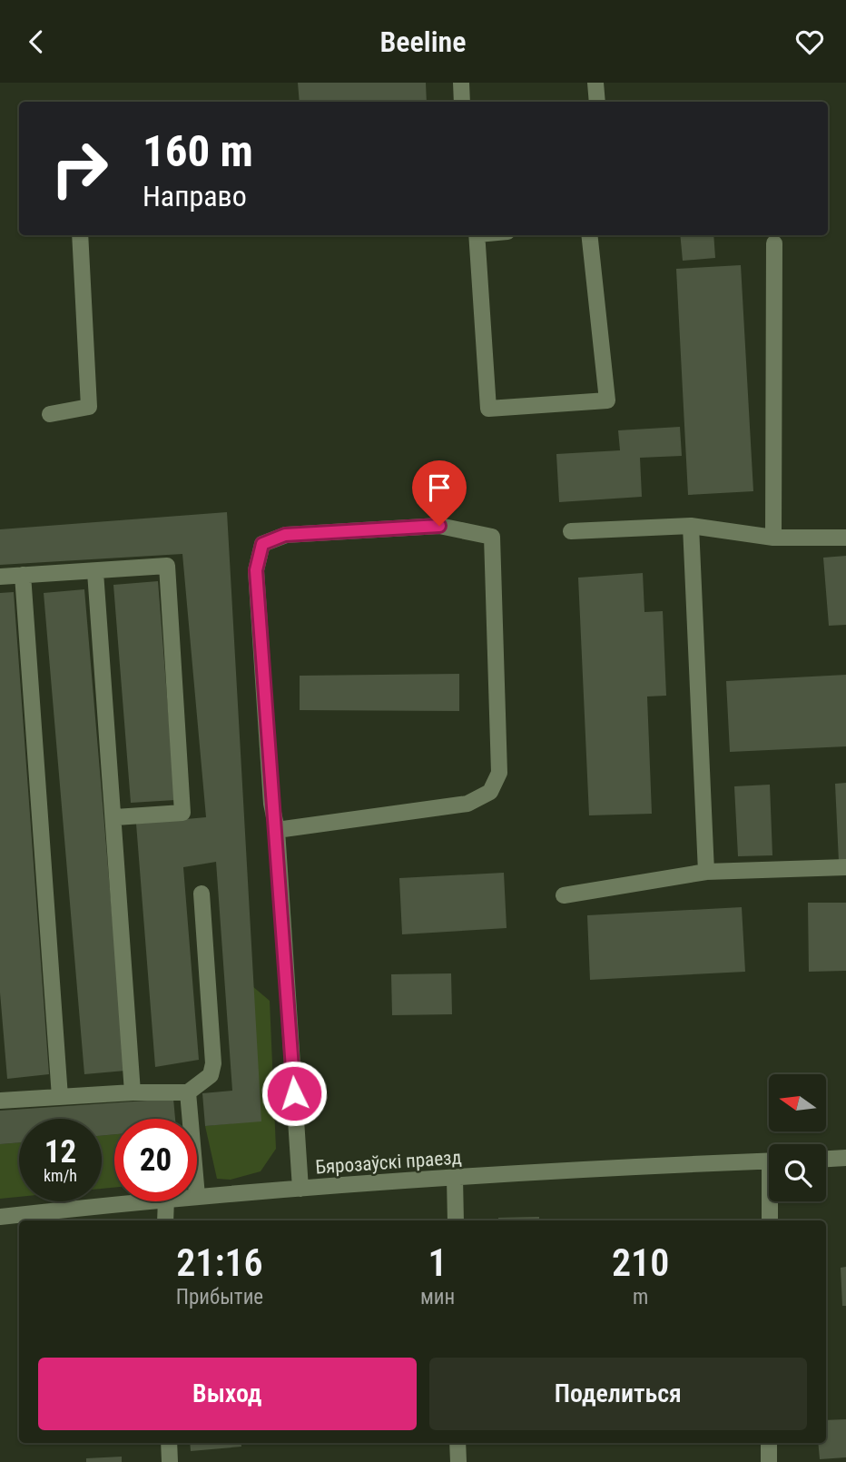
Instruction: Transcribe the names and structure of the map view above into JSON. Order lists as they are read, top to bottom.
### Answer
{
  "streets": {
    "street": ["Бярозаўскі праезд"]
  },
  "north": "left",
  "page": {
    "header": "Beeline",
    "turn": ["160 m", "Направо"],
    "speed": "12 km/h",
    "limit": "20",
    "eta": [
      "21:16",
      "Прибытие",
      "1",
      "мин",
      "210",
      "m"
    ],
    "buttons": ["Выход", "Поделиться"]
  }
}
